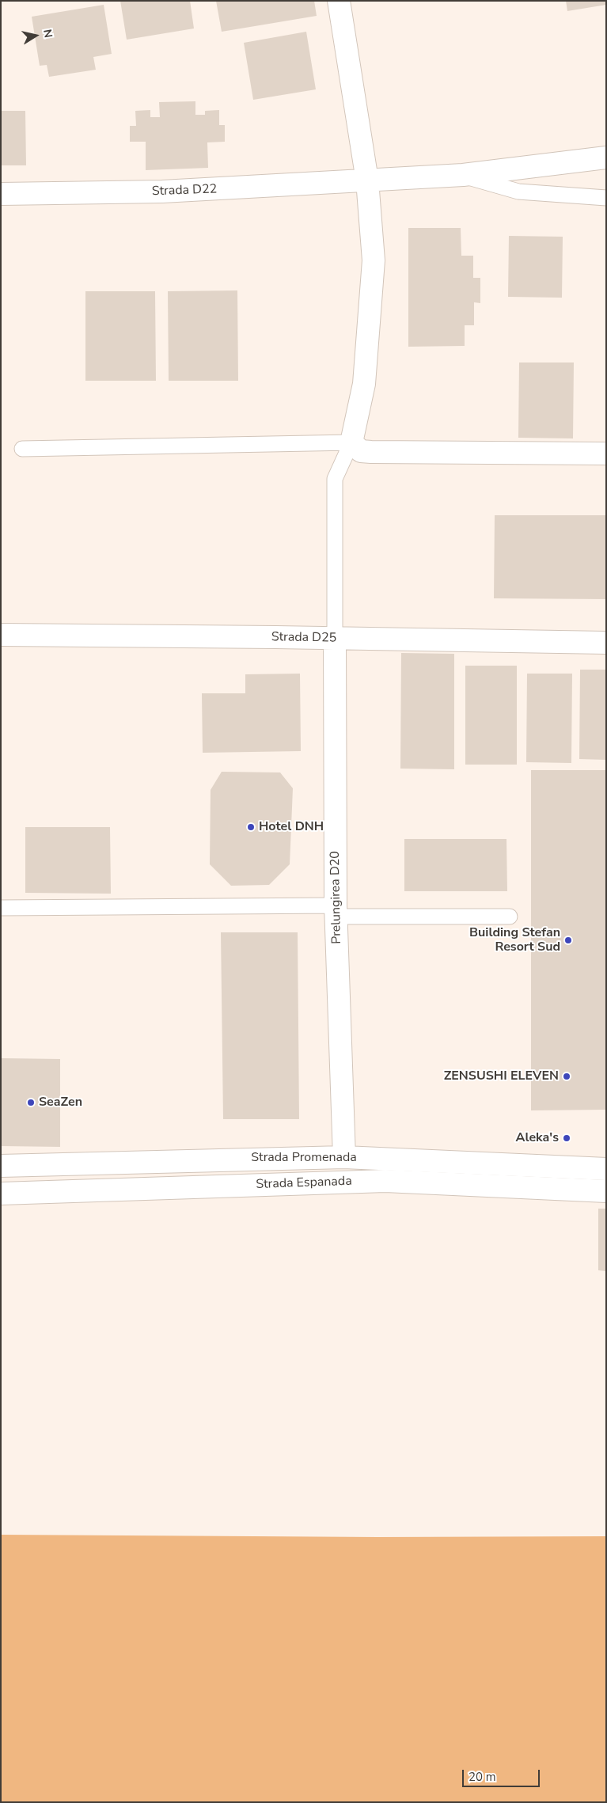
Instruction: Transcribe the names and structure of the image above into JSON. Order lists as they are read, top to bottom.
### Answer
{
  "streets": {
    "street": [
      "Strada D22",
      "Strada D25",
      "Prelungirea D20",
      "Strada Promenada",
      "Strada Espanada"
    ]
  },
  "crossings": [
    ["Strada D25", "Prelungirea D20"],
    ["Prelungirea D20", "Strada Promenada"]
  ],
  "places": [
    "Hotel DNH",
    "Building Stefan Resort Sud",
    "ZENSUSHI ELEVEN",
    "SeaZen",
    "Aleka's"
  ],
  "scale_bar": "20 m",
  "north": "right"
}
